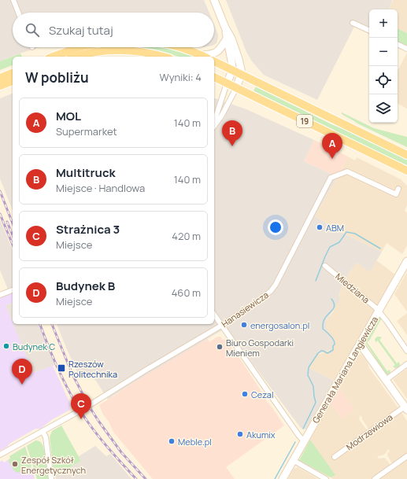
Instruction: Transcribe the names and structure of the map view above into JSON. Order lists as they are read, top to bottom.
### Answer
{
  "streets": {
    "main road": ["19"],
    "street": [
      "Miedziana",
      "Hanasiewicza",
      "Generała Mariana Langiewicza",
      "Modrzewiowa"
    ]
  },
  "crossings": [
    ["Miedziana", "Generała Mariana Langiewicza"]
  ],
  "places": {
    "other": [
      "ABM",
      "energosalon.pl",
      "Budynek C",
      "Biuro Gospodarki Mieniem",
      "Cezal",
      "Akumix",
      "Meble.pl",
      "Zespół Szkół Energetycznych"
    ],
    "transit": ["Rzeszów Politechnika"]
  },
  "page": {
    "map_buttons": ["+", "−"],
    "search": "Szukaj tutaj",
    "heading": ["W pobliżu", "Wyniki: 4"],
    "list": [
      {
        "mark": "A",
        "name": "MOL",
        "note": "Supermarket",
        "value": "140 m"
      },
      {
        "mark": "B",
        "name": "Multitruck",
        "note": "Miejsce · Handlowa",
        "value": "140 m"
      },
      {
        "mark": "C",
        "name": "Strażnica 3",
        "note": "Miejsce",
        "value": "420 m"
      },
      {
        "mark": "D",
        "name": "Budynek B",
        "note": "Miejsce",
        "value": "460 m"
      }
    ],
    "pins": [
      "B",
      "A",
      "D",
      "C"
    ]
  }
}
